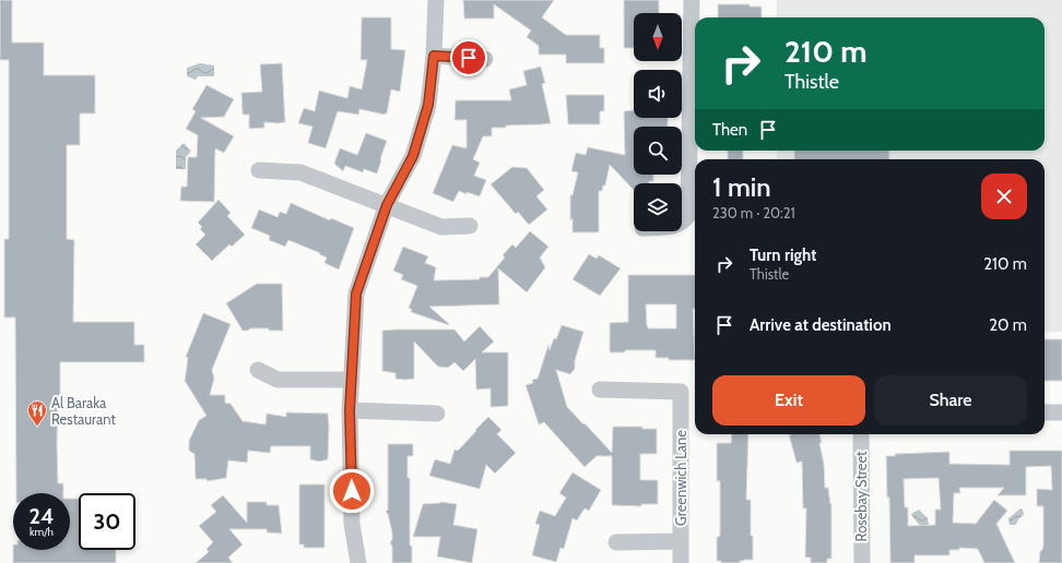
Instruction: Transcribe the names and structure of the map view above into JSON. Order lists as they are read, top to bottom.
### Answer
{
  "streets": {
    "street": ["Greenwich Lane", "Rosebay Street"]
  },
  "places": {
    "restaurant": ["Al Baraka Restaurant"]
  },
  "north": "bottom",
  "page": {
    "turn": ["210 m", "Thistle"],
    "then": "Then",
    "heading": ["1 min", "230 m · 20:21"],
    "list": [
      {
        "name": "Turn right",
        "note": "Thistle",
        "value": "210 m"
      },
      {
        "name": "Arrive at destination",
        "value": "20 m"
      }
    ],
    "buttons": ["Exit", "Share"],
    "speed": "24 km/h",
    "limit": "30"
  }
}
